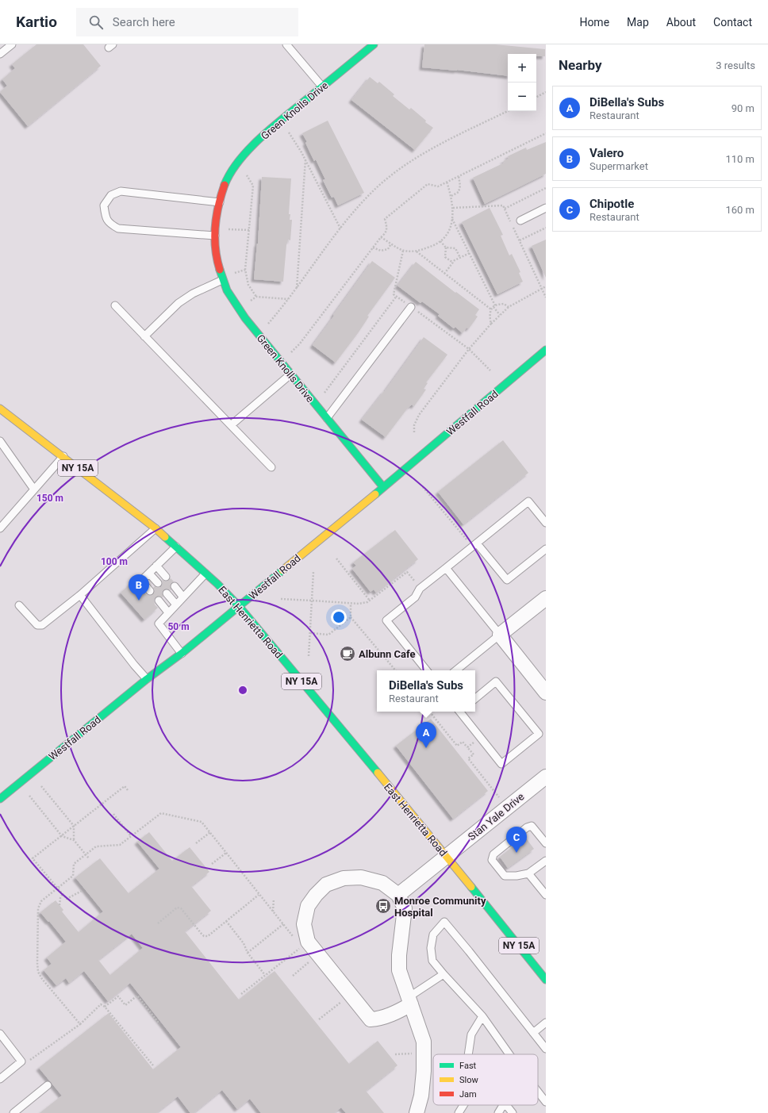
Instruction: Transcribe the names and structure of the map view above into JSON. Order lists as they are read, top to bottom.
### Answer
{
  "streets": {
    "street": [
      "Green Knolls Drive",
      "Westfall Road",
      "NY 15A",
      "East Henrietta Road",
      "Stan Yale Drive"
    ]
  },
  "crossings": [
    ["Green Knolls Drive", "Westfall Road"],
    ["Westfall Road", "East Henrietta Road"],
    ["East Henrietta Road", "Stan Yale Drive"]
  ],
  "places": {
    "cafe": ["Albunn Cafe"],
    "bus stop": ["Monroe Community Hospital"]
  },
  "legend": ["Fast", "Slow", "Jam"],
  "page": {
    "header": "Kartio",
    "search": "Search here",
    "nav": [
      "Home",
      "Map",
      "About",
      "Contact"
    ],
    "heading": ["Nearby", "3 results"],
    "map_buttons": ["+", "−"],
    "list": [
      {
        "mark": "A",
        "name": "DiBella's Subs",
        "note": "Restaurant",
        "value": "90 m"
      },
      {
        "mark": "B",
        "name": "Valero",
        "note": "Supermarket",
        "value": "110 m"
      },
      {
        "mark": "C",
        "name": "Chipotle",
        "note": "Restaurant",
        "value": "160 m"
      }
    ],
    "pins": ["B", "A", "C"],
    "popup": ["DiBella's Subs", "Restaurant"]
  },
  "rings": ["150 m", "100 m", "50 m"]
}
